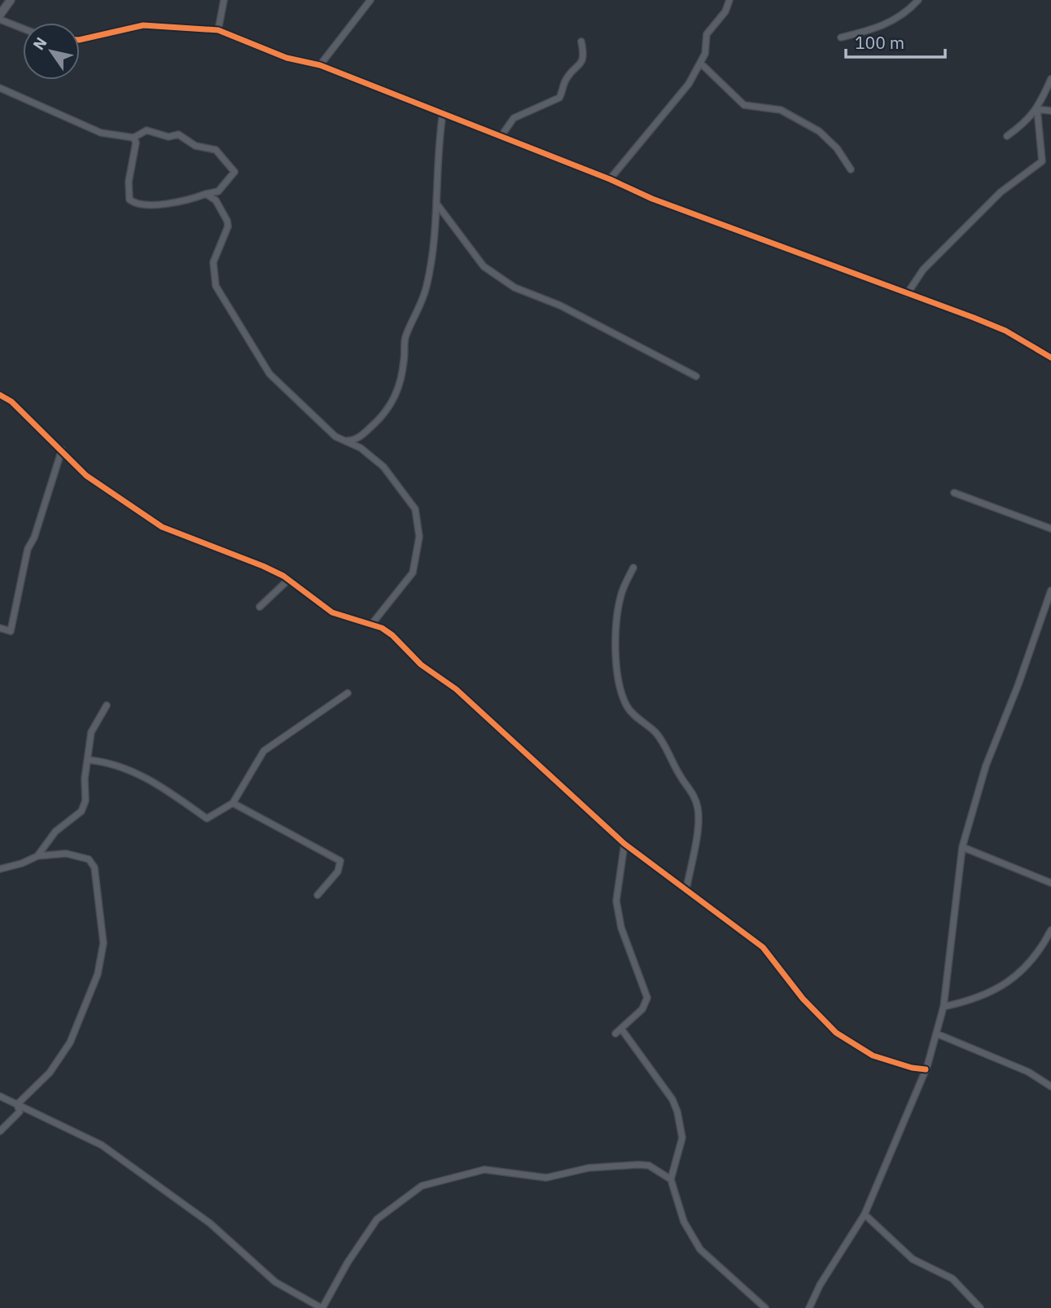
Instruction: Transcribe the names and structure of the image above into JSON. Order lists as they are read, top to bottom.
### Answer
{
  "scale_bar": "100 m",
  "north": "top left"
}
